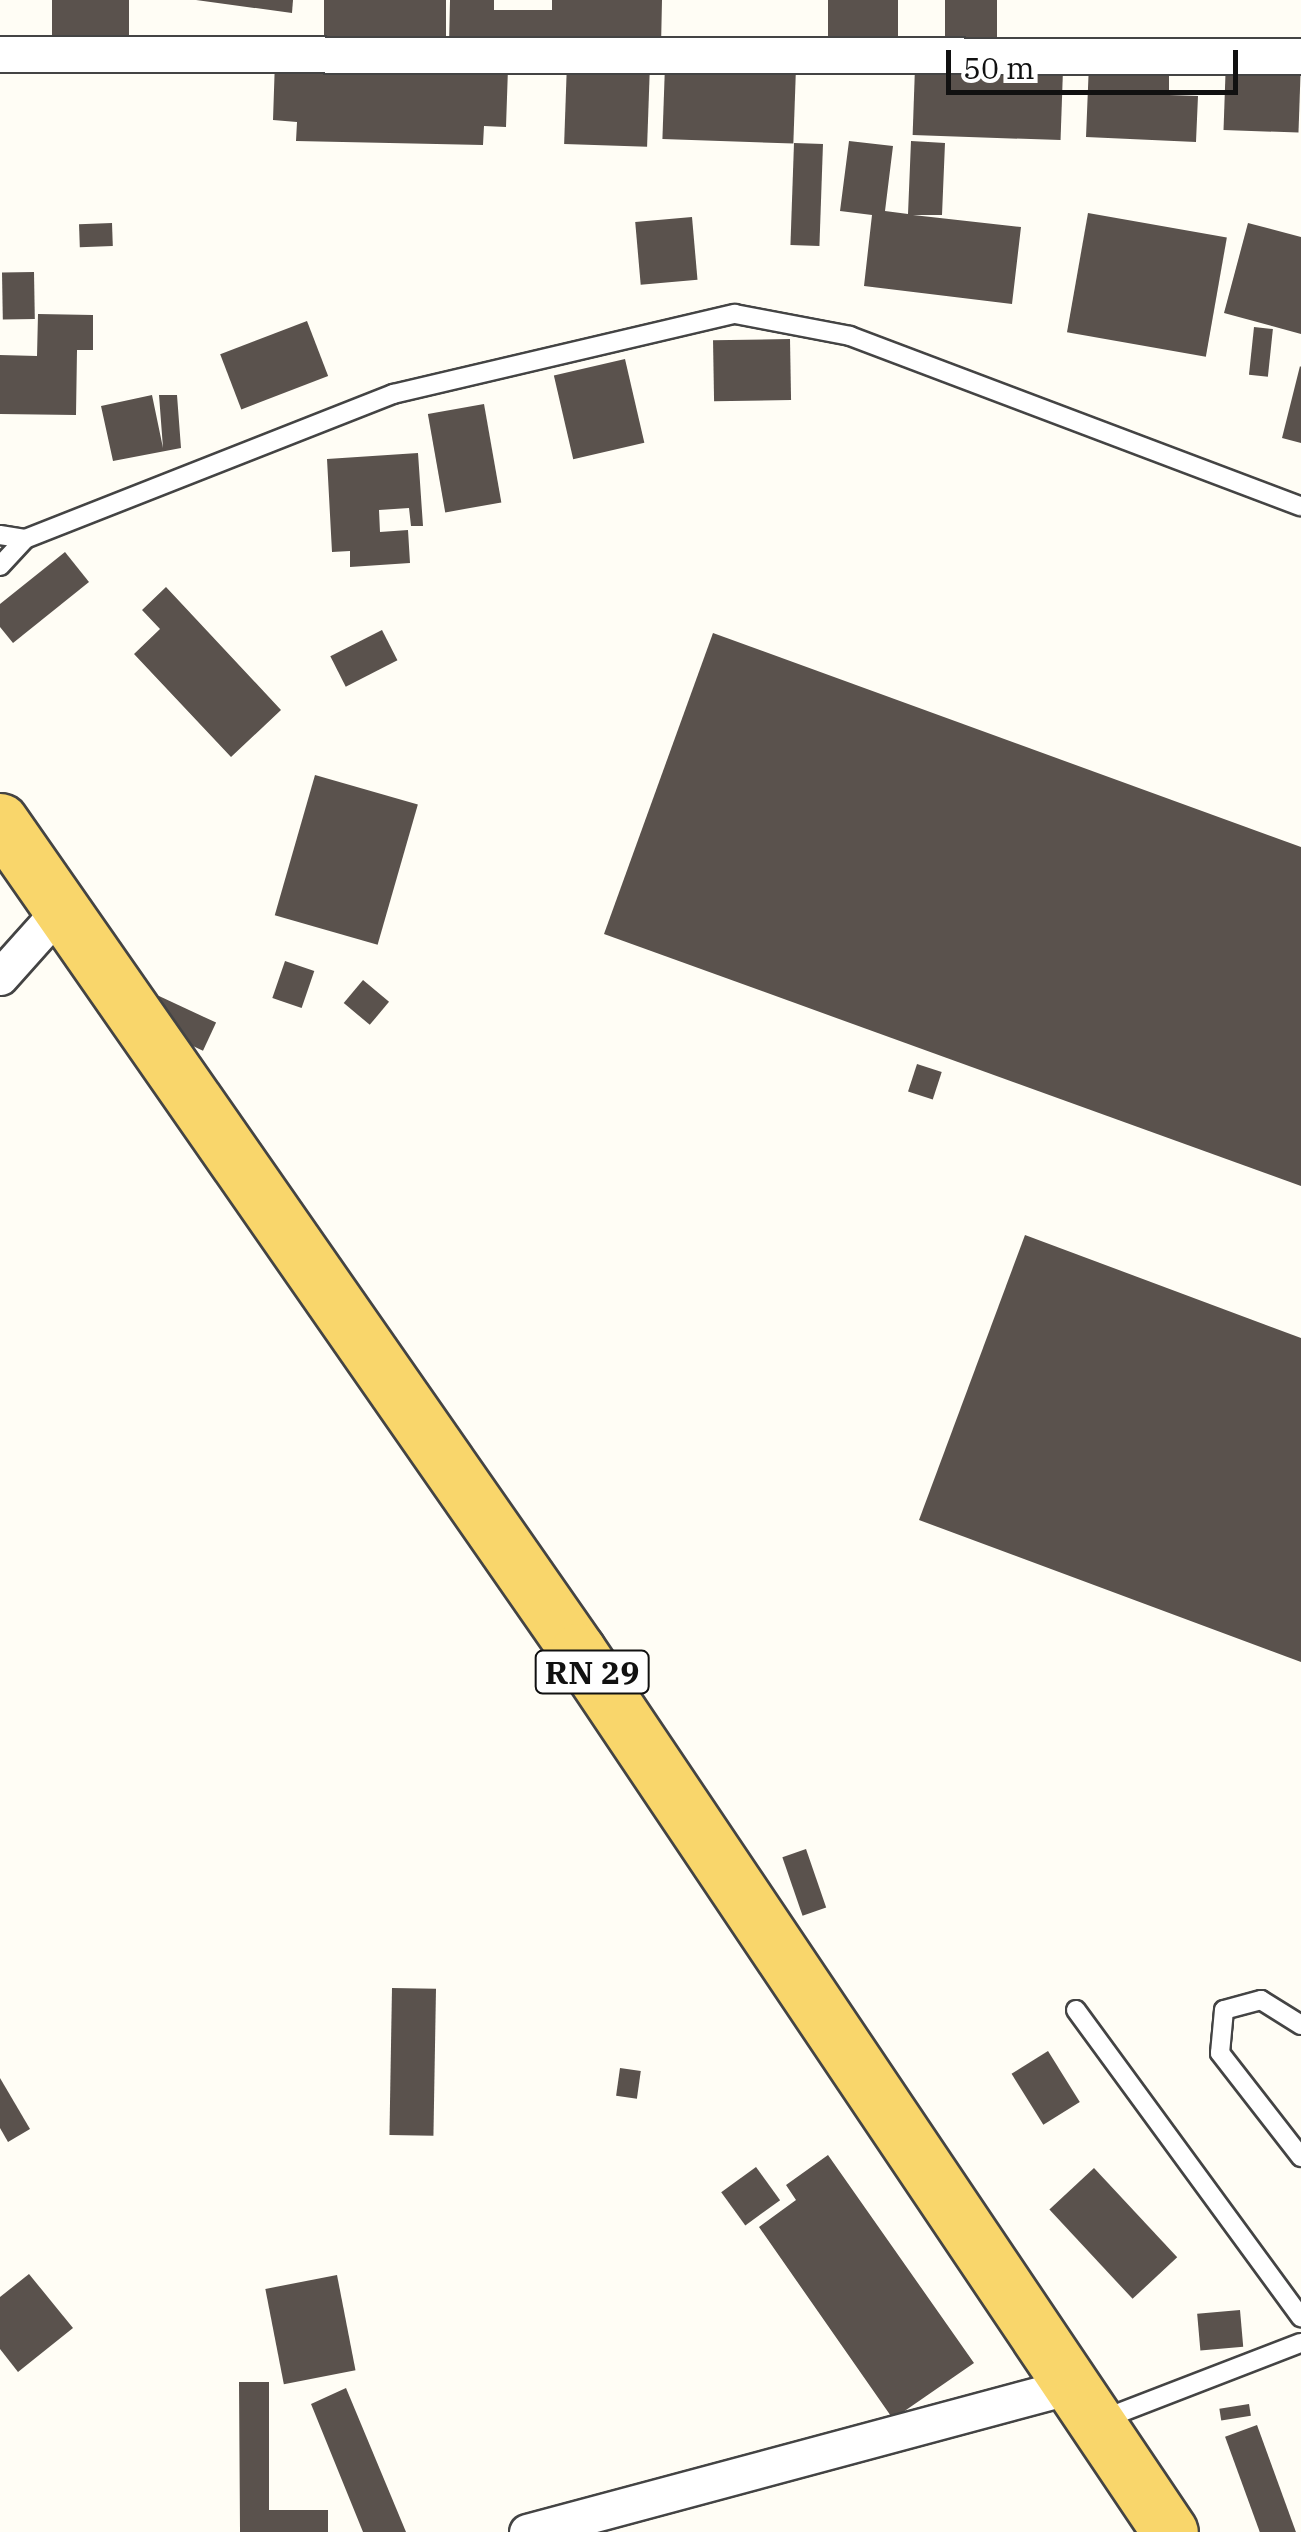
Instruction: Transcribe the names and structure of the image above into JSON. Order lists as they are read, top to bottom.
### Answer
{
  "streets": {
    "main road": ["RN 29"]
  },
  "scale_bar": "50 m"
}
